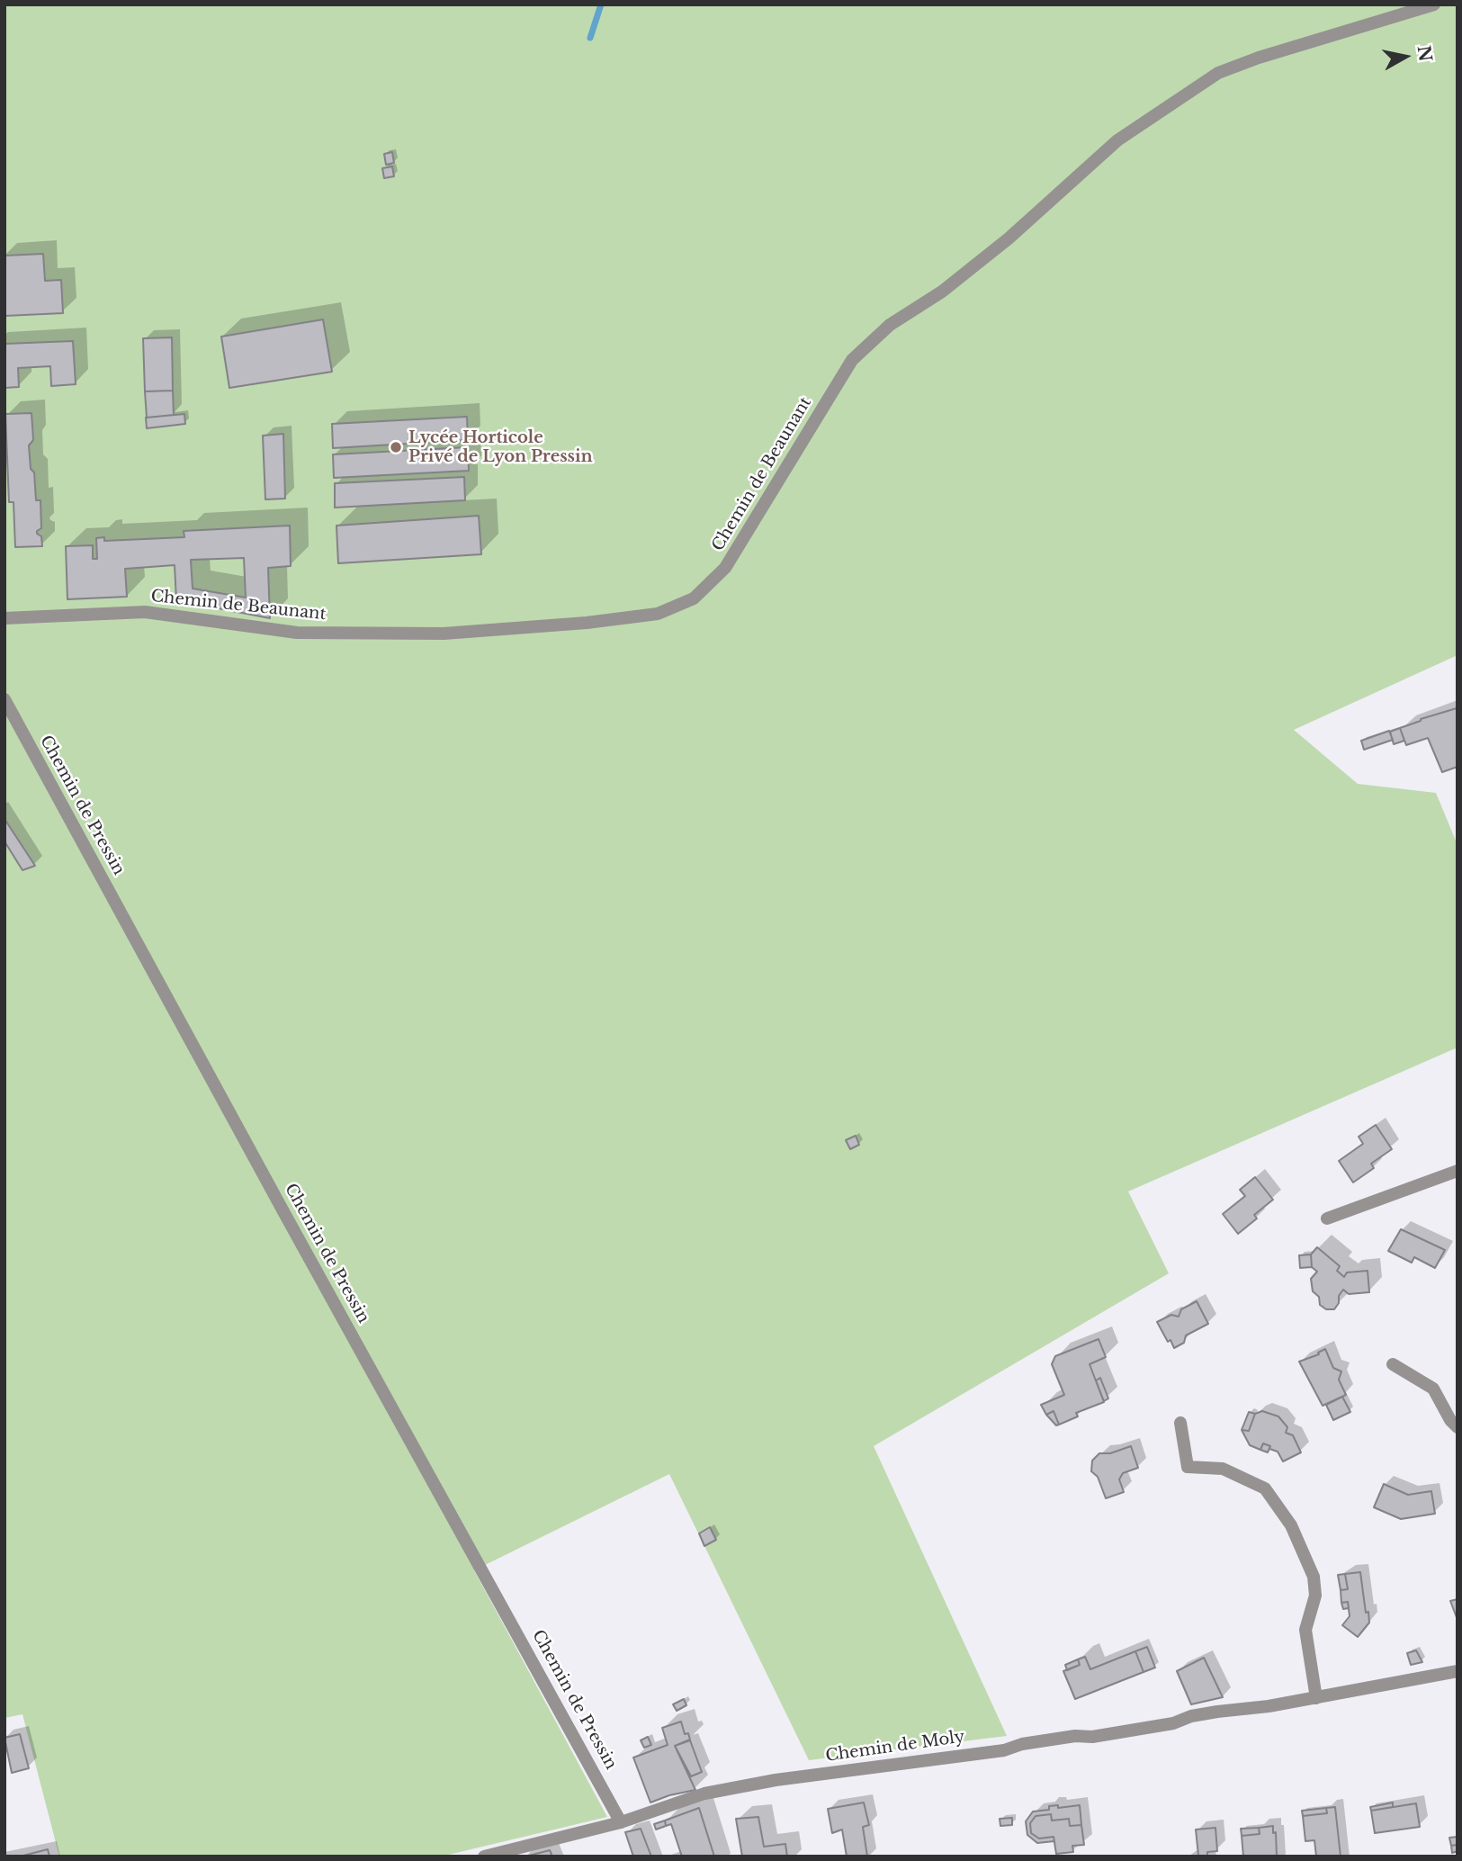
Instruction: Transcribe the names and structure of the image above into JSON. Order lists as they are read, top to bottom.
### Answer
{
  "streets": {
    "street": ["Chemin de Beaunant", "Chemin de Pressin", "Chemin de Moly"]
  },
  "crossings": [
    ["Chemin de Pressin", "Chemin de Moly"]
  ],
  "places": ["Lycée Horticole Privé de Lyon Pressin"],
  "north": "right"
}
